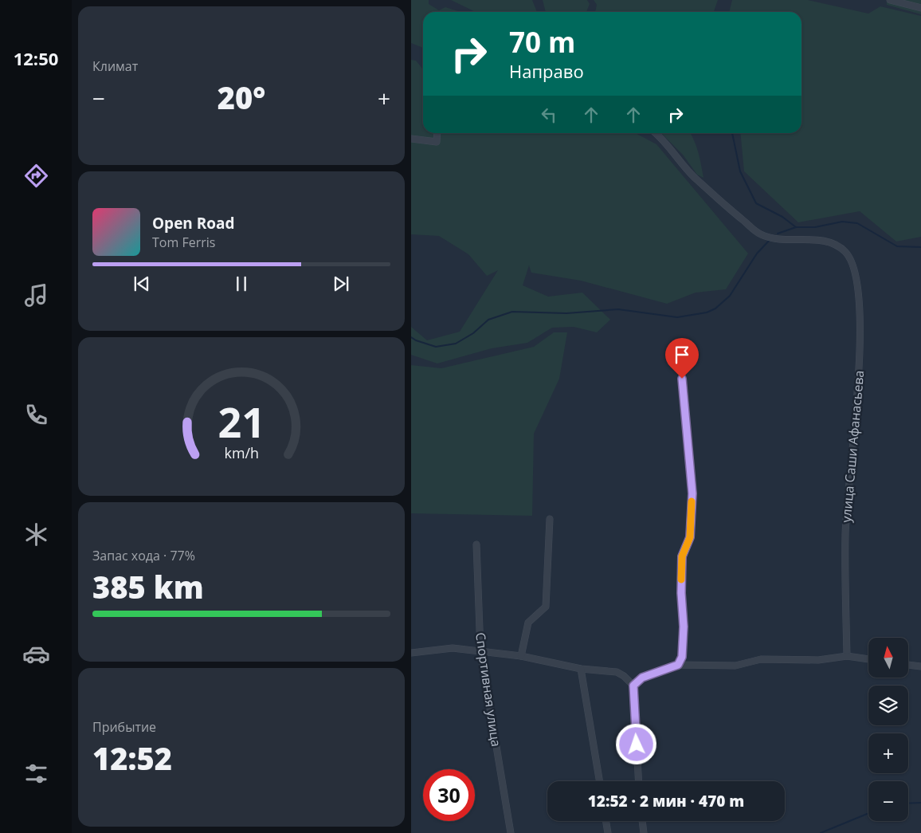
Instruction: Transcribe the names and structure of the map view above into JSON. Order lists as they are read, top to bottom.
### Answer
{
  "streets": {
    "street": ["улица Саши Афанасьева", "Спортивная улица"]
  },
  "north": "top",
  "page": {
    "tabs": "12:50",
    "tile": [
      "Климат",
      ["Запас хода · 77%", "385 km"],
      ["Прибытие", "12:52"]
    ],
    "turn": ["70 m", "Направо"],
    "heat": ["−", "20°", "+"],
    "song": ["Open Road", "Tom Ferris"],
    "map_buttons": ["+", "−"],
    "limit": "30",
    "trip": "12:52 · 2 мин · 470 m",
    "gauge": ["21", "km/h"]
  }
}
